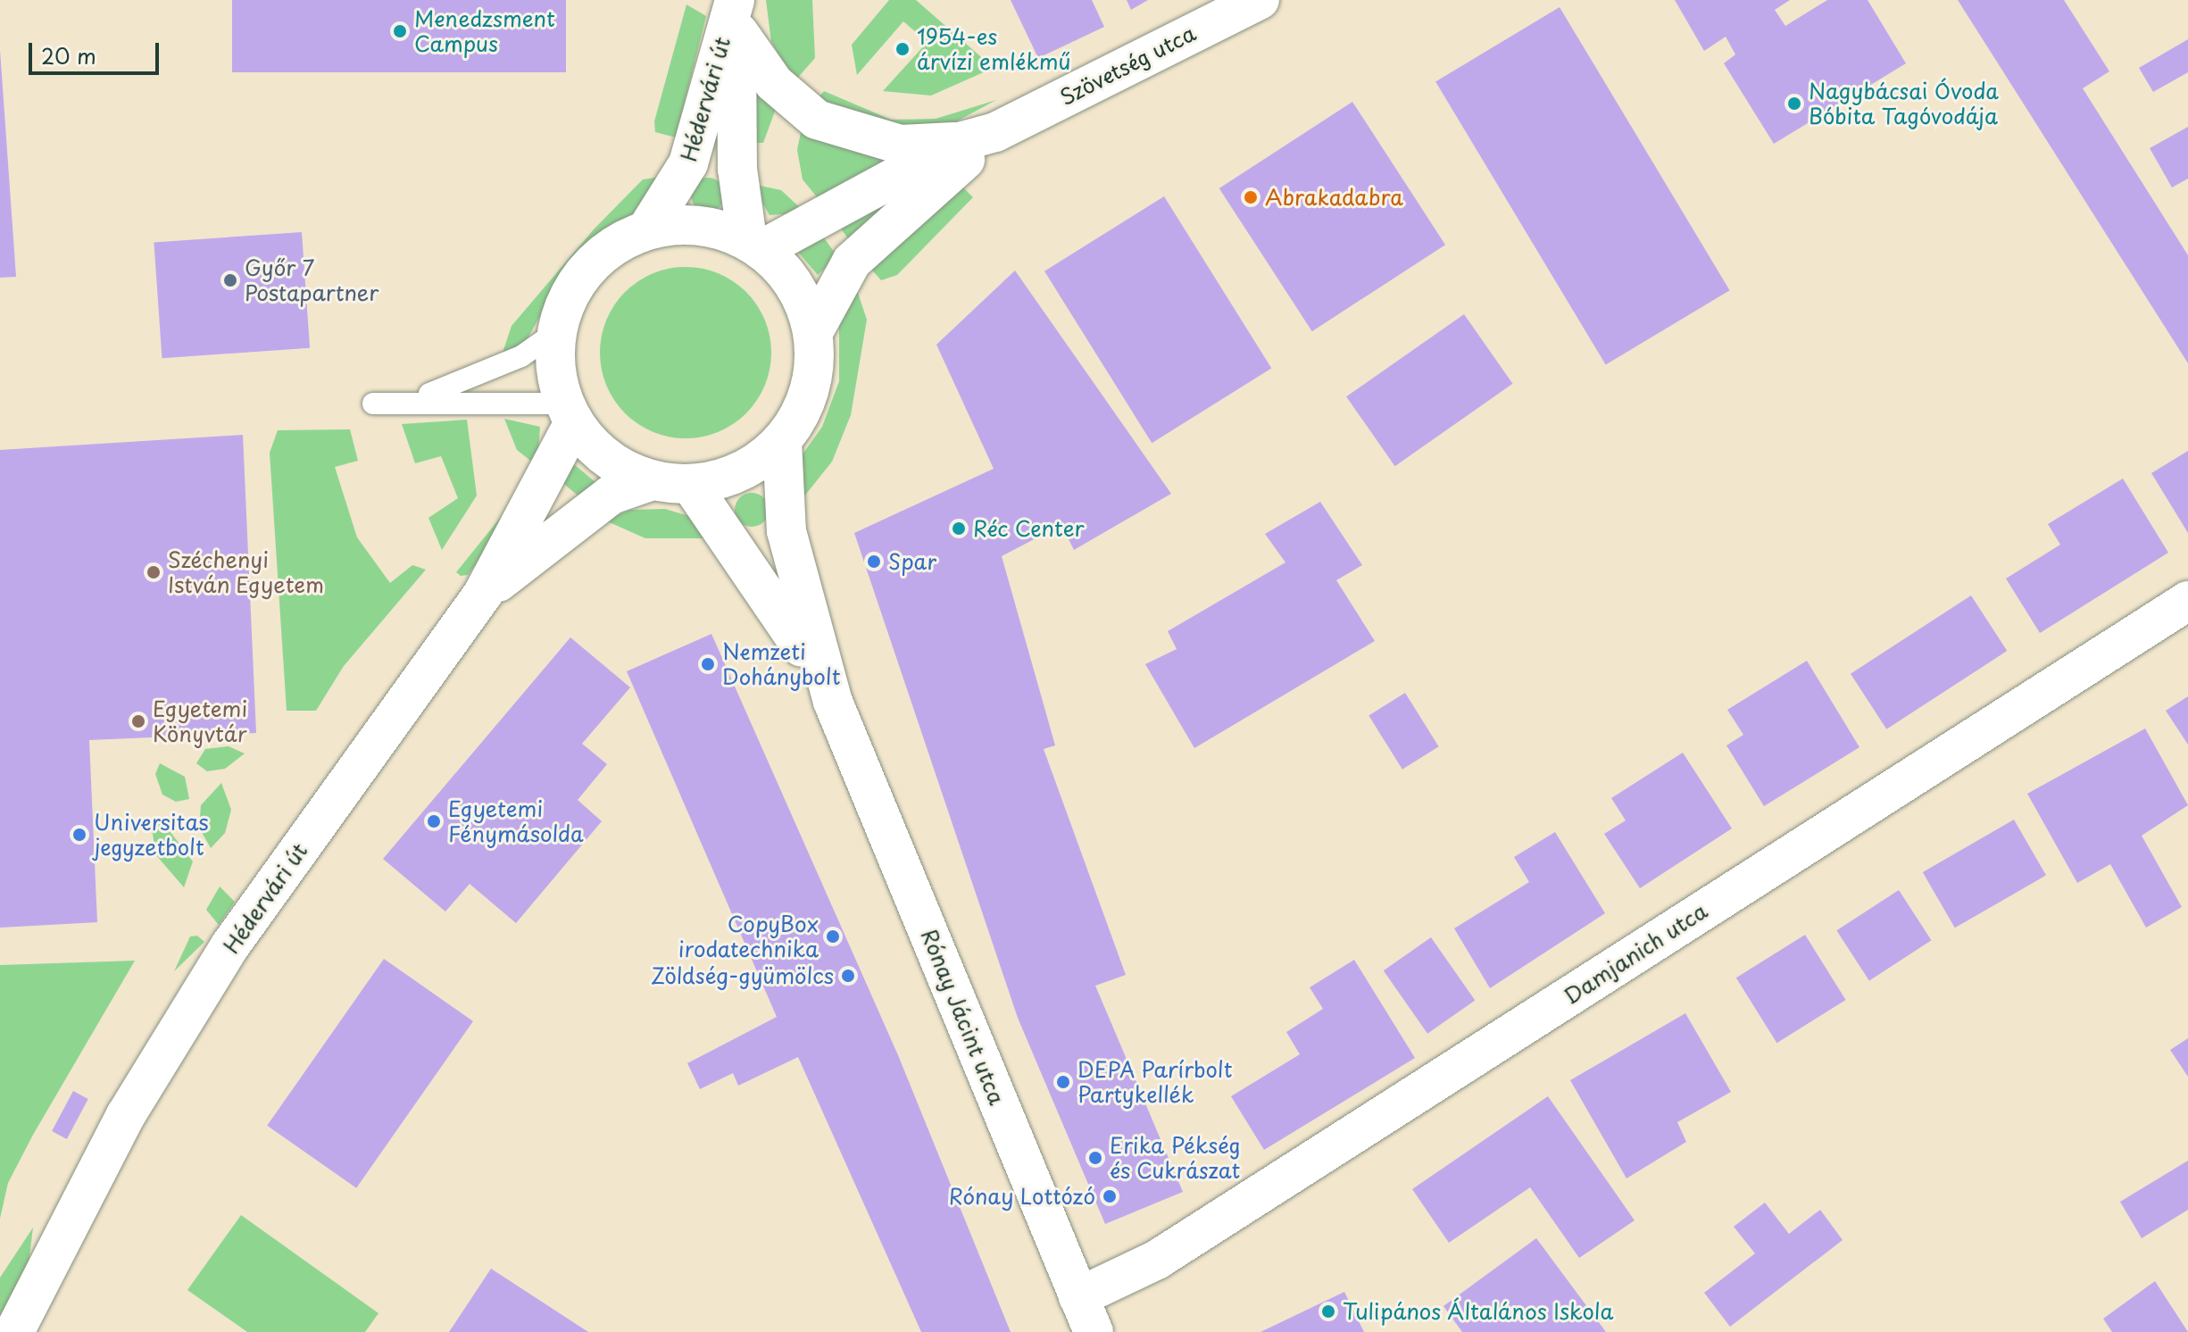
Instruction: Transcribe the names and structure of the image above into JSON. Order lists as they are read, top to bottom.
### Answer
{
  "streets": {
    "street": [
      "Szövetség utca",
      "Hédervári út",
      "Damjanich utca",
      "Rónay Jácint utca"
    ]
  },
  "crossings": [
    ["Szövetség utca", "Hédervári út"],
    ["Damjanich utca", "Rónay Jácint utca"]
  ],
  "places": [
    "Menedzsment Campus",
    "1954-es árvízi emlékmű",
    "Nagybácsai Óvoda Bóbita Tagóvodája",
    "Abrakadabra",
    "Győr 7 Postapartner",
    "Réc Center",
    "Spar",
    "Széchenyi István Egyetem",
    "Nemzeti Dohánybolt",
    "Egyetemi Könyvtár",
    "Egyetemi Fénymásolda",
    "Universitas jegyzetbolt",
    "CopyBox irodatechnika",
    "Zöldség-gyümölcs",
    "DEPA Parírbolt Partykellék",
    "Erika Pékség és Cukrászat",
    "Rónay Lottózó",
    "Tulipános Általános Iskola"
  ],
  "scale_bar": "20 m"
}
